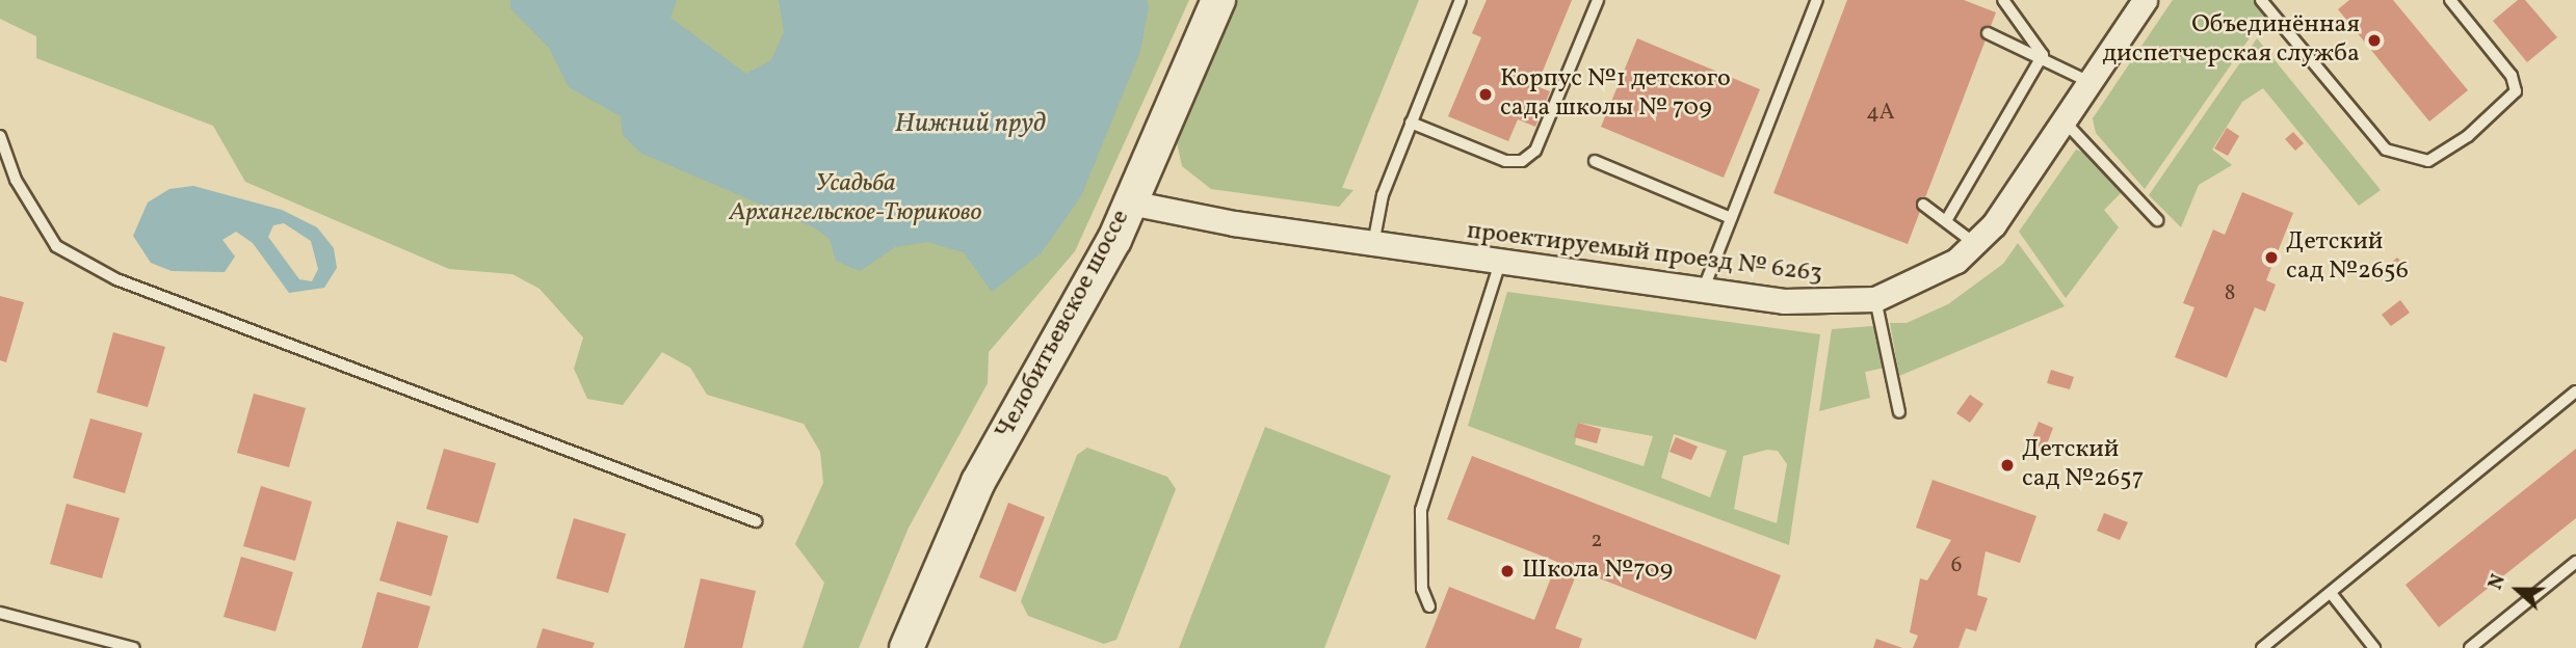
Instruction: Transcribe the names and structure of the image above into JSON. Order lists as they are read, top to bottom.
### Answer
{
  "streets": {
    "street": ["проектируемый проезд № 6263", "Челобитьевское шоссе"]
  },
  "crossings": [
    ["проектируемый проезд № 6263", "Челобитьевское шоссе"]
  ],
  "water": ["Нижний пруд"],
  "parks": ["Усадьба Архангельское-Тюриково"],
  "places": [
    "Объединённая диспетчерская служба",
    "Корпус №1 детского сада школы № 709",
    "Детский сад №2656",
    "Детский сад №2657",
    "Школа №709"
  ],
  "house_numbers": [
    "4А",
    "8",
    "2",
    "6"
  ],
  "north": "left"
}
